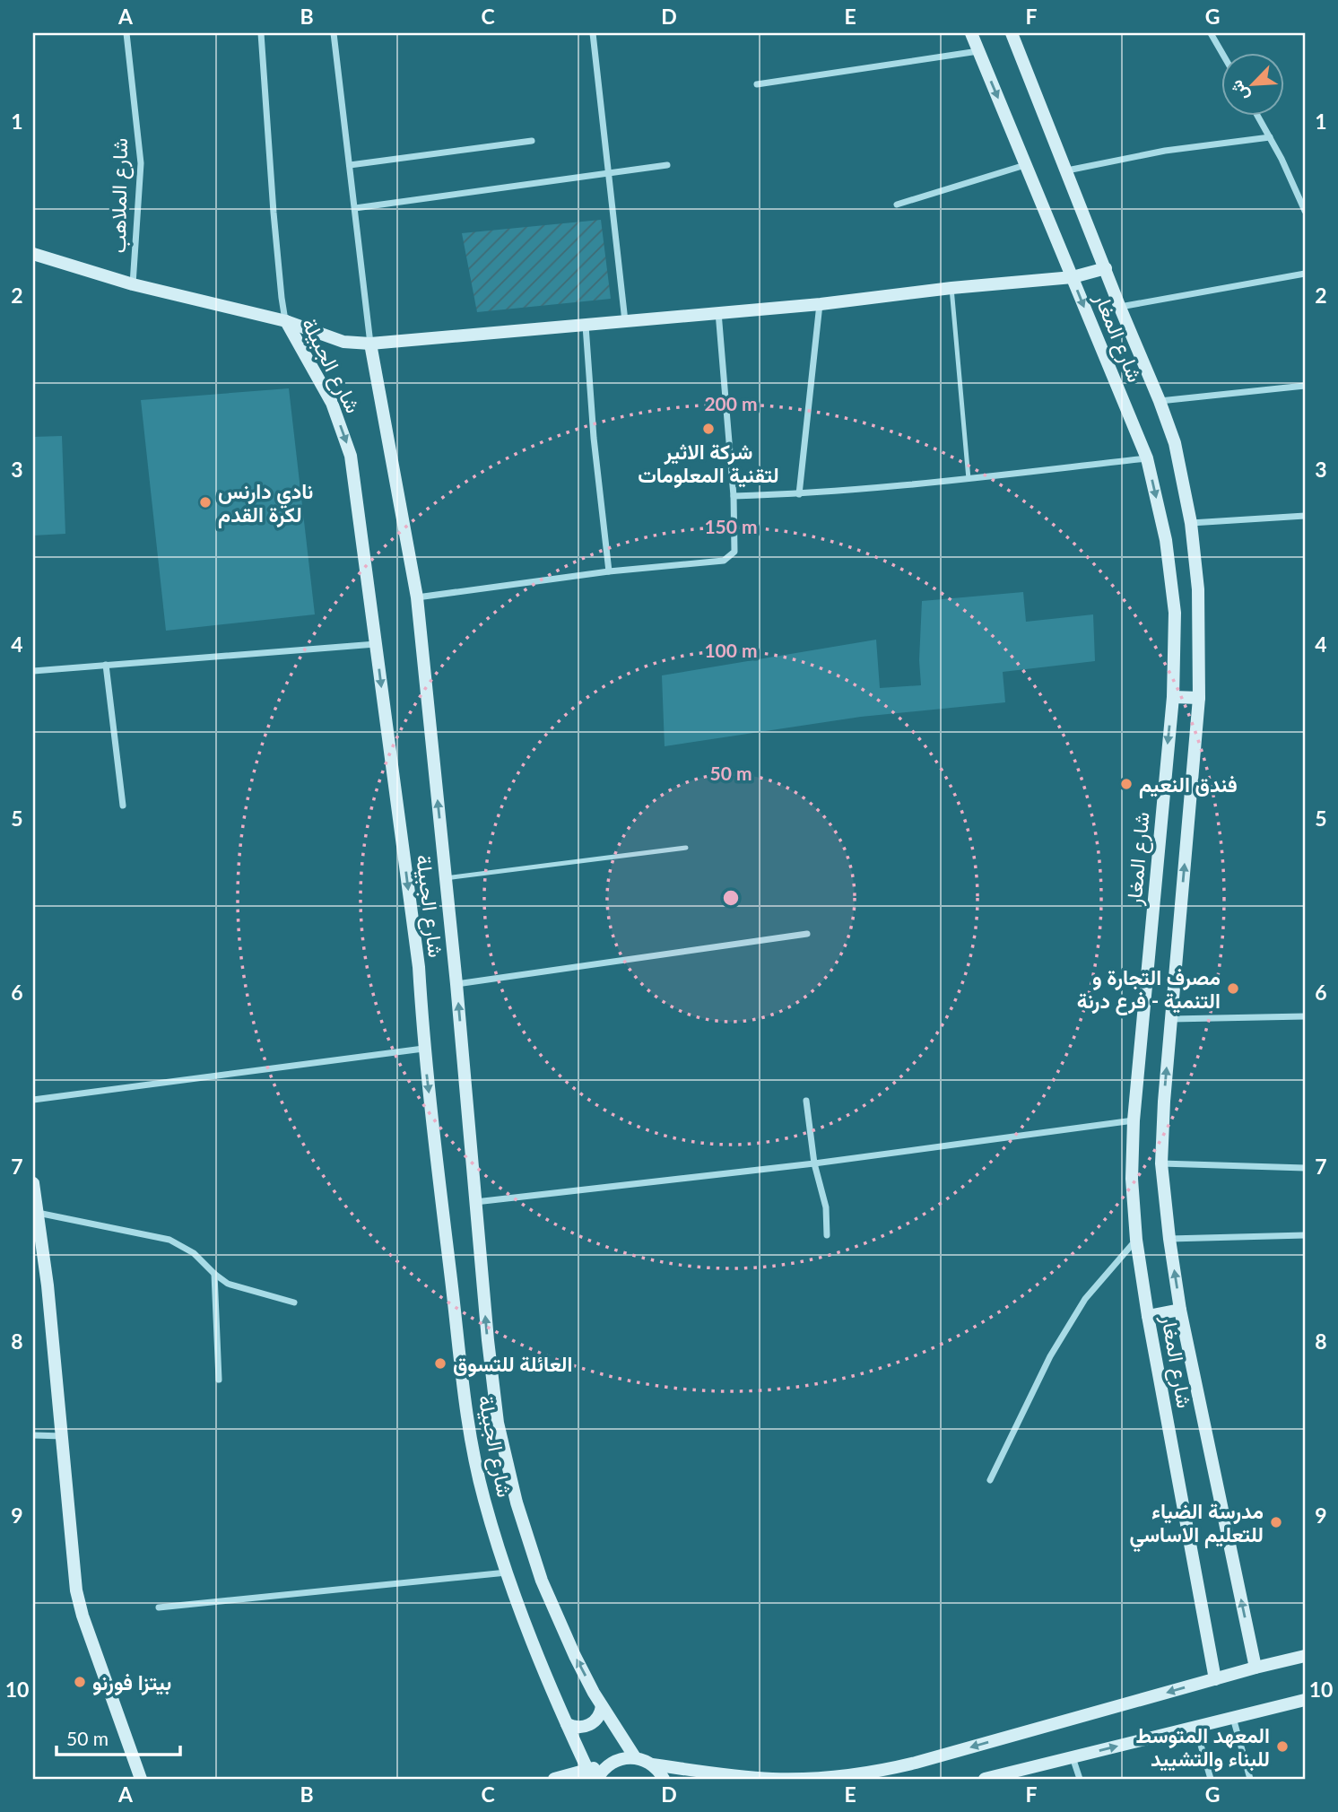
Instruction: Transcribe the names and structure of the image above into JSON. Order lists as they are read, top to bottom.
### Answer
{
  "streets": {
    "street": ["شارع الملاهب", "شارع المغار", "شارع الجبيلة"]
  },
  "places": [
    "شركة الاثير لتقنية المعلومات",
    "نادي دارنس لكرة القدم",
    "فندق النعيم",
    "مصرف التجارة و التنمية - فرع درنة",
    "العائلة للتسوق",
    "مدرسة الضياء للتعليم الاساسي",
    "بيتزا فورنو",
    "المعهد المتوسط للبناء والتشييد"
  ],
  "scale_bar": "50 m",
  "north": "bottom left",
  "grid": {
    "columns": [
      "A",
      "B",
      "C",
      "D",
      "E",
      "F",
      "G"
    ],
    "rows": [
      "1",
      "2",
      "3",
      "4",
      "5",
      "6",
      "7",
      "8",
      "9",
      "10"
    ]
  },
  "rings": [
    "200 m",
    "150 m",
    "100 m",
    "50 m"
  ]
}
